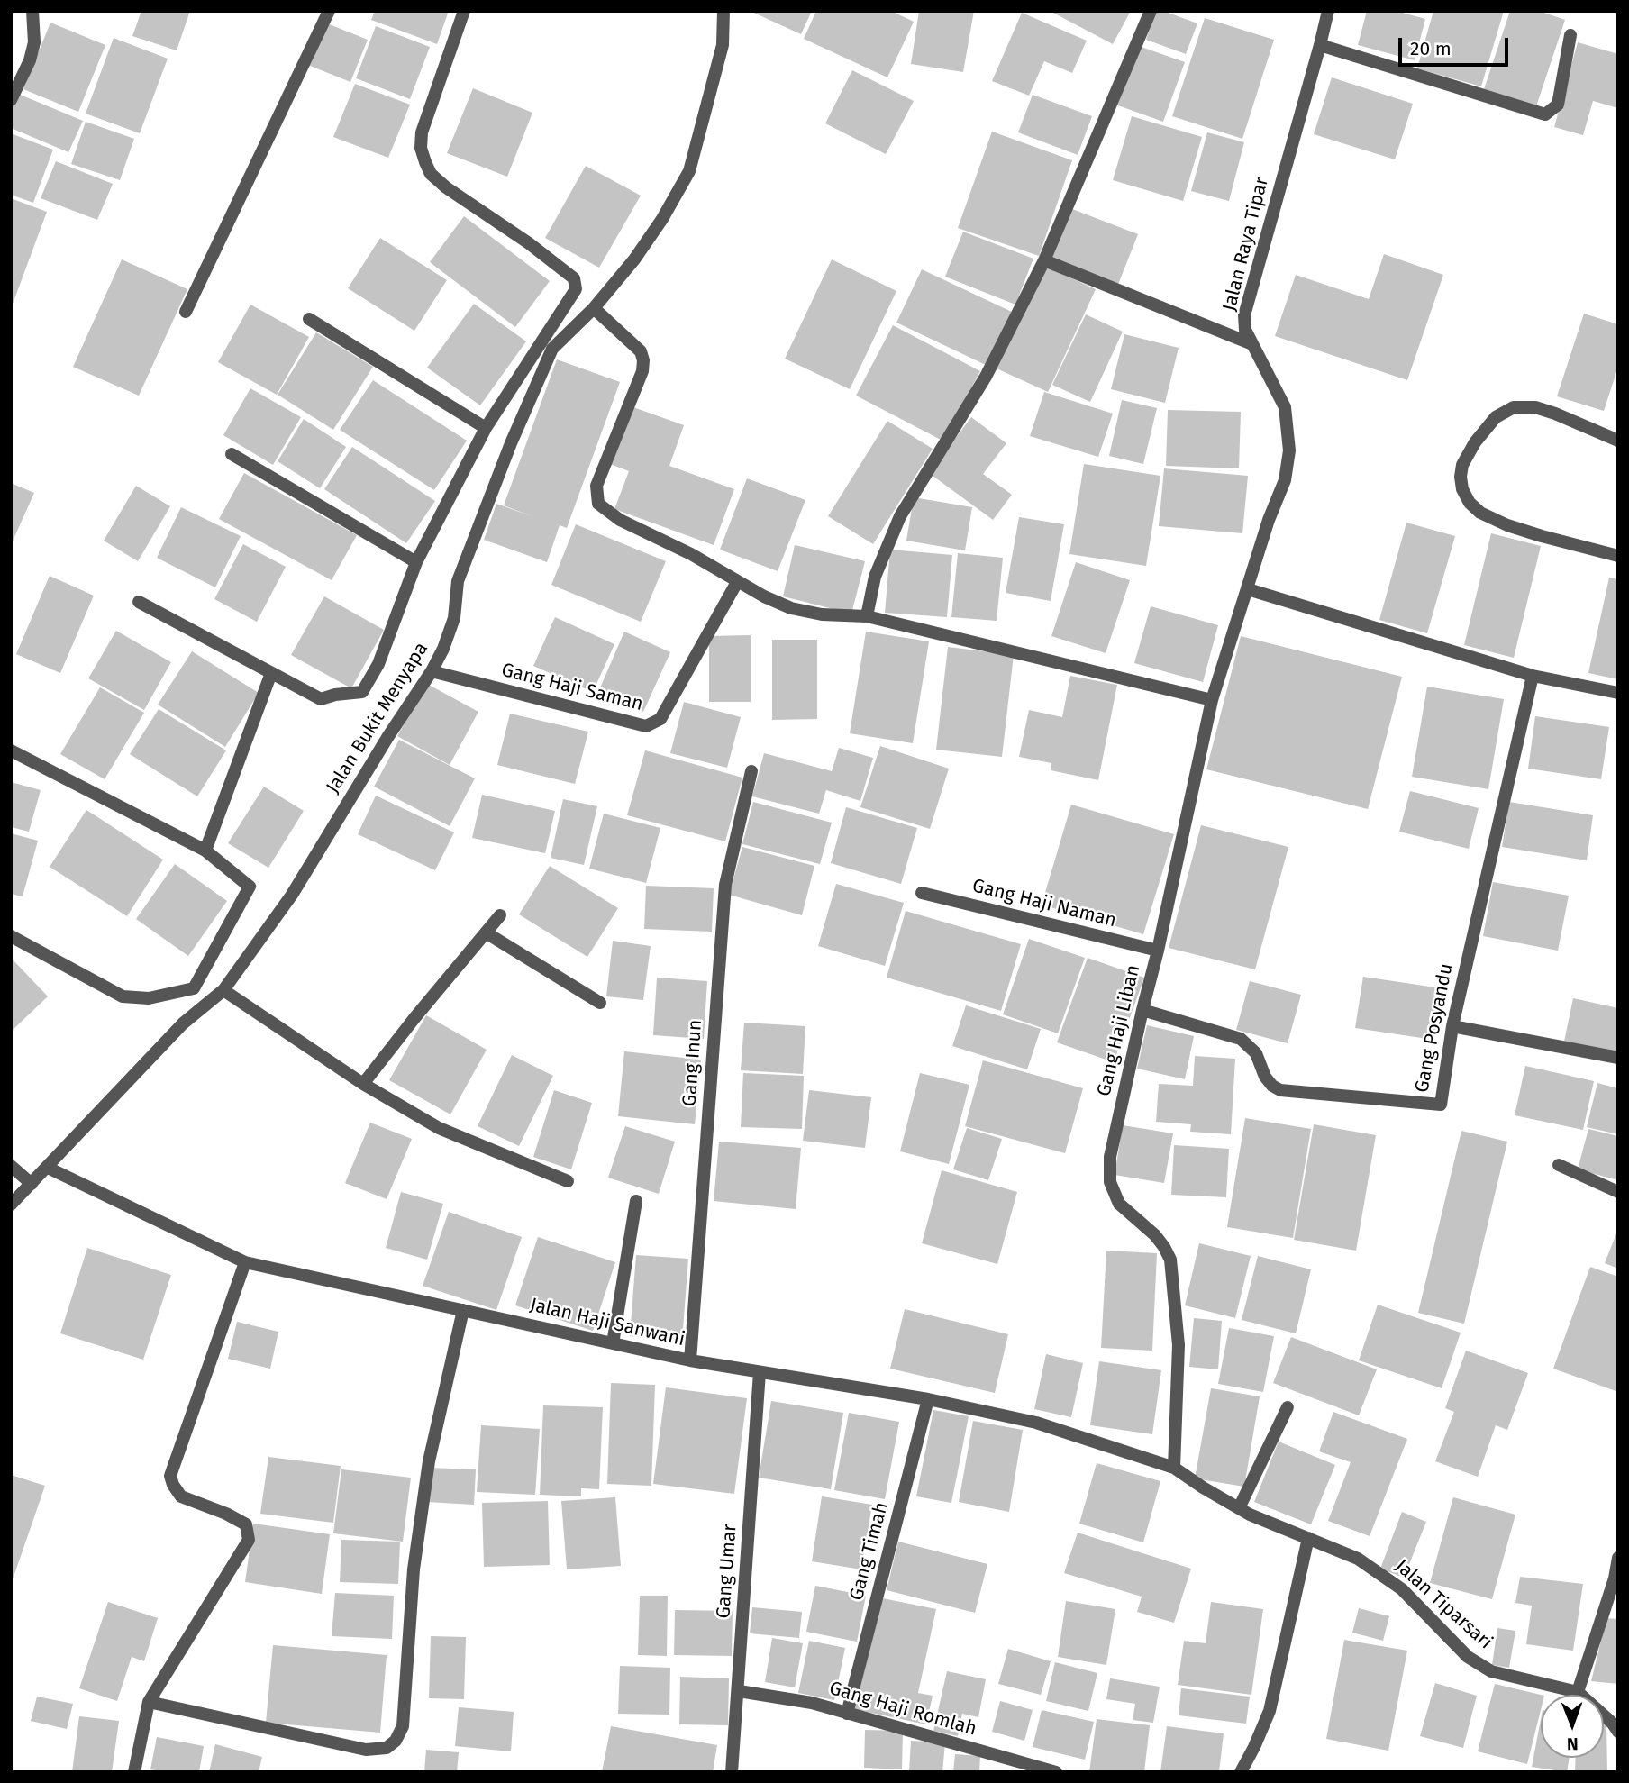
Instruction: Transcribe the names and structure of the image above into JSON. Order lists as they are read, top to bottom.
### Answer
{
  "streets": {
    "street": [
      "Jalan Raya Tipar",
      "Gang Haji Saman",
      "Jalan Bukit Menyapa",
      "Gang Haji Naman",
      "Gang Posyandu",
      "Gang Haji Liban",
      "Gang Inun",
      "Jalan Haji Sanwani",
      "Gang Timah",
      "Gang Umar",
      "Jalan Tiparsari",
      "Gang Haji Romlah"
    ]
  },
  "crossings": [
    ["Jalan Raya Tipar", "Gang Haji Liban"],
    ["Gang Haji Saman", "Jalan Bukit Menyapa"],
    ["Jalan Bukit Menyapa", "Jalan Haji Sanwani"],
    ["Gang Haji Naman", "Gang Haji Liban"],
    ["Gang Posyandu", "Gang Haji Liban"],
    ["Gang Haji Liban", "Jalan Haji Sanwani"],
    ["Gang Haji Liban", "Jalan Tiparsari"],
    ["Gang Inun", "Jalan Haji Sanwani"],
    ["Jalan Haji Sanwani", "Gang Timah"],
    ["Jalan Haji Sanwani", "Gang Umar"],
    ["Jalan Haji Sanwani", "Jalan Tiparsari"],
    ["Gang Timah", "Gang Haji Romlah"],
    ["Gang Umar", "Gang Haji Romlah"]
  ],
  "scale_bar": "20 m",
  "north": "bottom"
}
